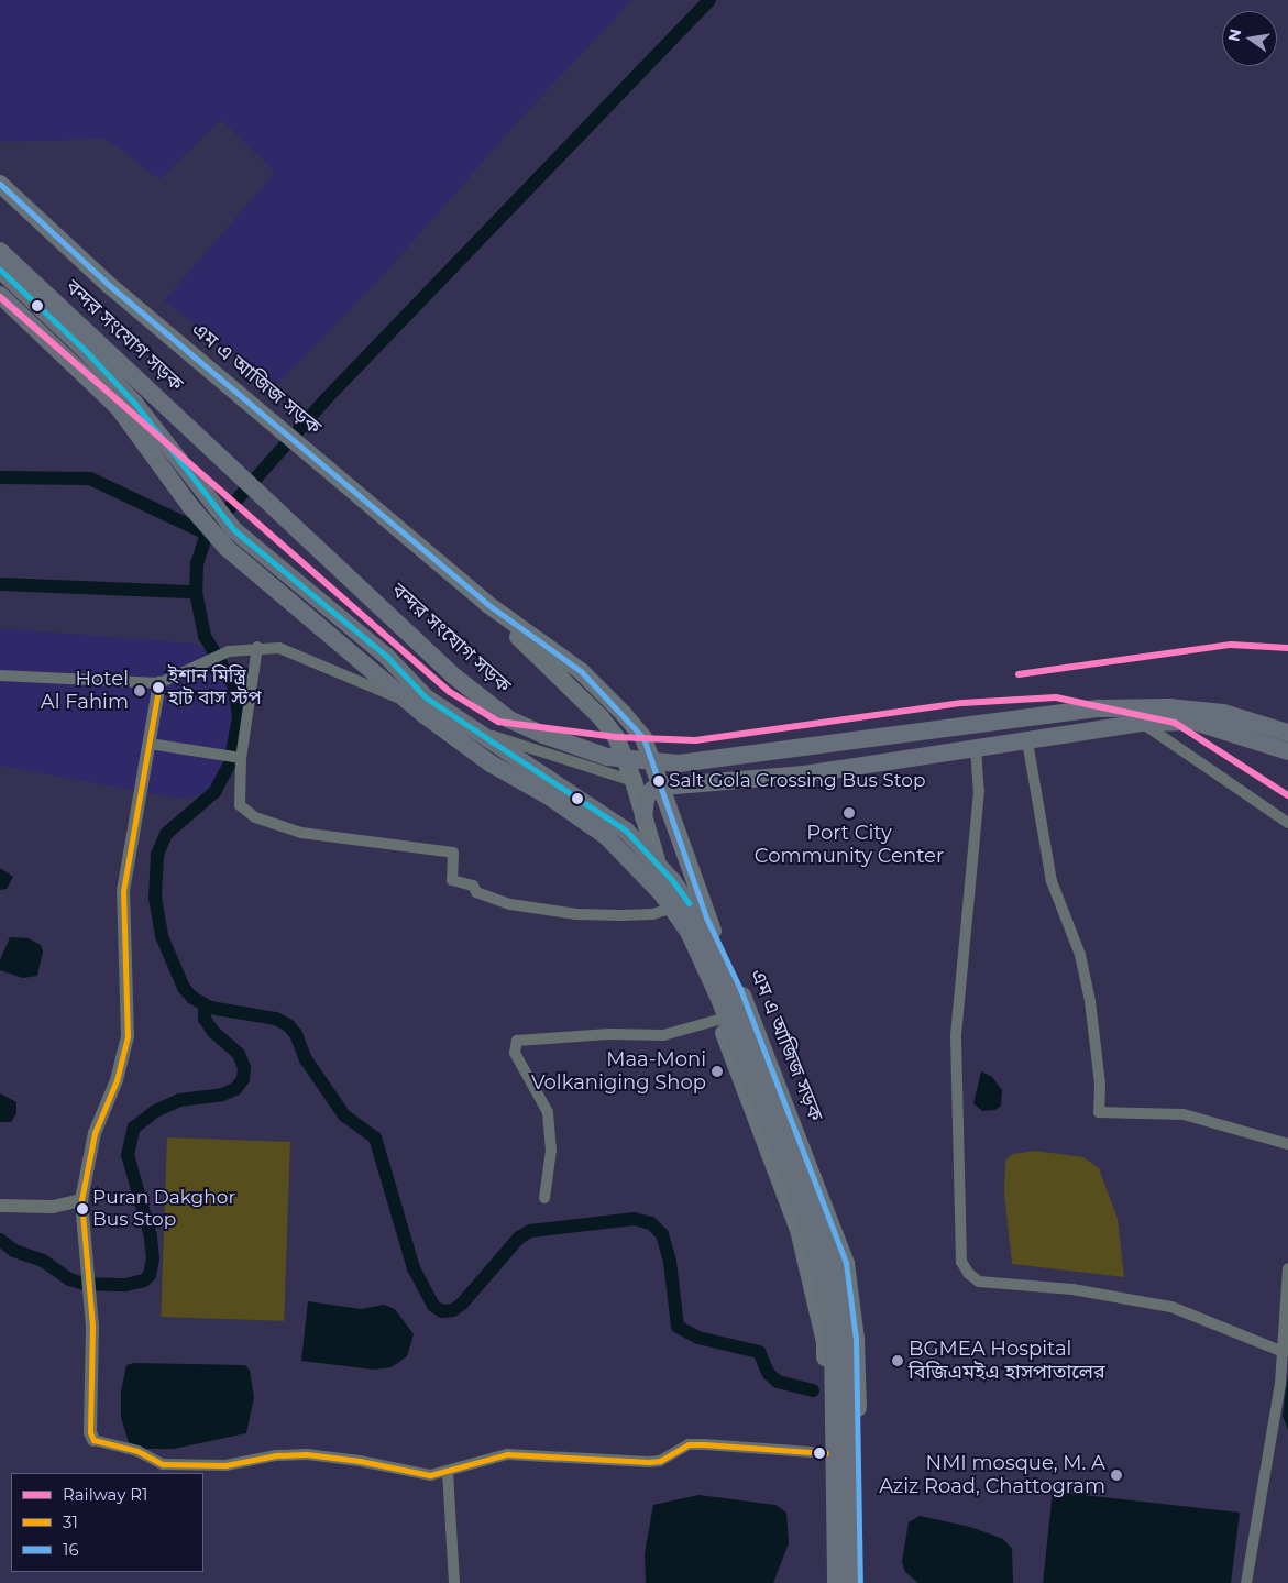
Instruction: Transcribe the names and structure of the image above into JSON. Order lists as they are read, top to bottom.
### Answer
{
  "streets": {
    "highway": ["বন্দর সংযোগ সড়ক"],
    "main road": ["এম এ আজিজ সড়ক"]
  },
  "places": [
    "ইশান মিস্ত্রি হাট বাস স্টপ",
    "Hotel Al Fahim",
    "Salt Gola Crossing Bus Stop",
    "Port City Community Center",
    "Maa-Moni Volkaniging Shop",
    "Puran Dakghor Bus Stop",
    "BGMEA Hospital বিজিএমইএ হাসপাতালের",
    "NMI mosque, M. A Aziz Road, Chattogram"
  ],
  "lines": ["transit line 16", "rail line R1", "transit line 31"],
  "legend": ["Railway R1", "31", "16"],
  "north": "left"
}
